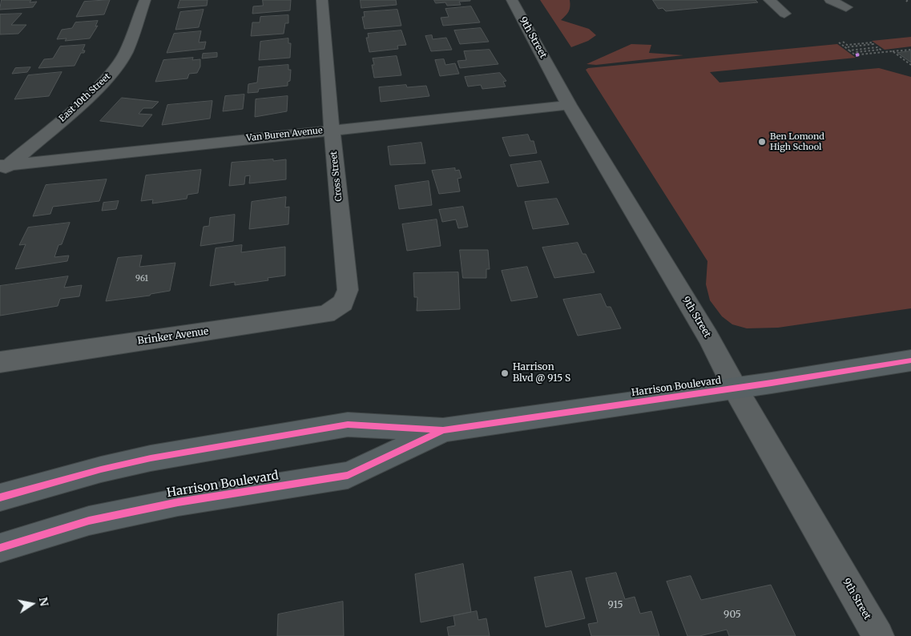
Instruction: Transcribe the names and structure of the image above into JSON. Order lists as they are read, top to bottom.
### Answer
{
  "streets": {
    "main road": ["Harrison Boulevard"],
    "street": [
      "9th Street",
      "East 10th Street",
      "Van Buren Avenue",
      "Cross Street",
      "Brinker Avenue"
    ]
  },
  "crossings": [
    ["9th Street", "Van Buren Avenue"],
    ["9th Street", "Harrison Boulevard"],
    ["East 10th Street", "Van Buren Avenue"],
    ["Van Buren Avenue", "Cross Street"],
    ["Cross Street", "Brinker Avenue"]
  ],
  "places": ["Ben Lomond High School", "Harrison Blvd @ 915 S"],
  "house_numbers": ["961", "915", "905"],
  "north": "right"
}
